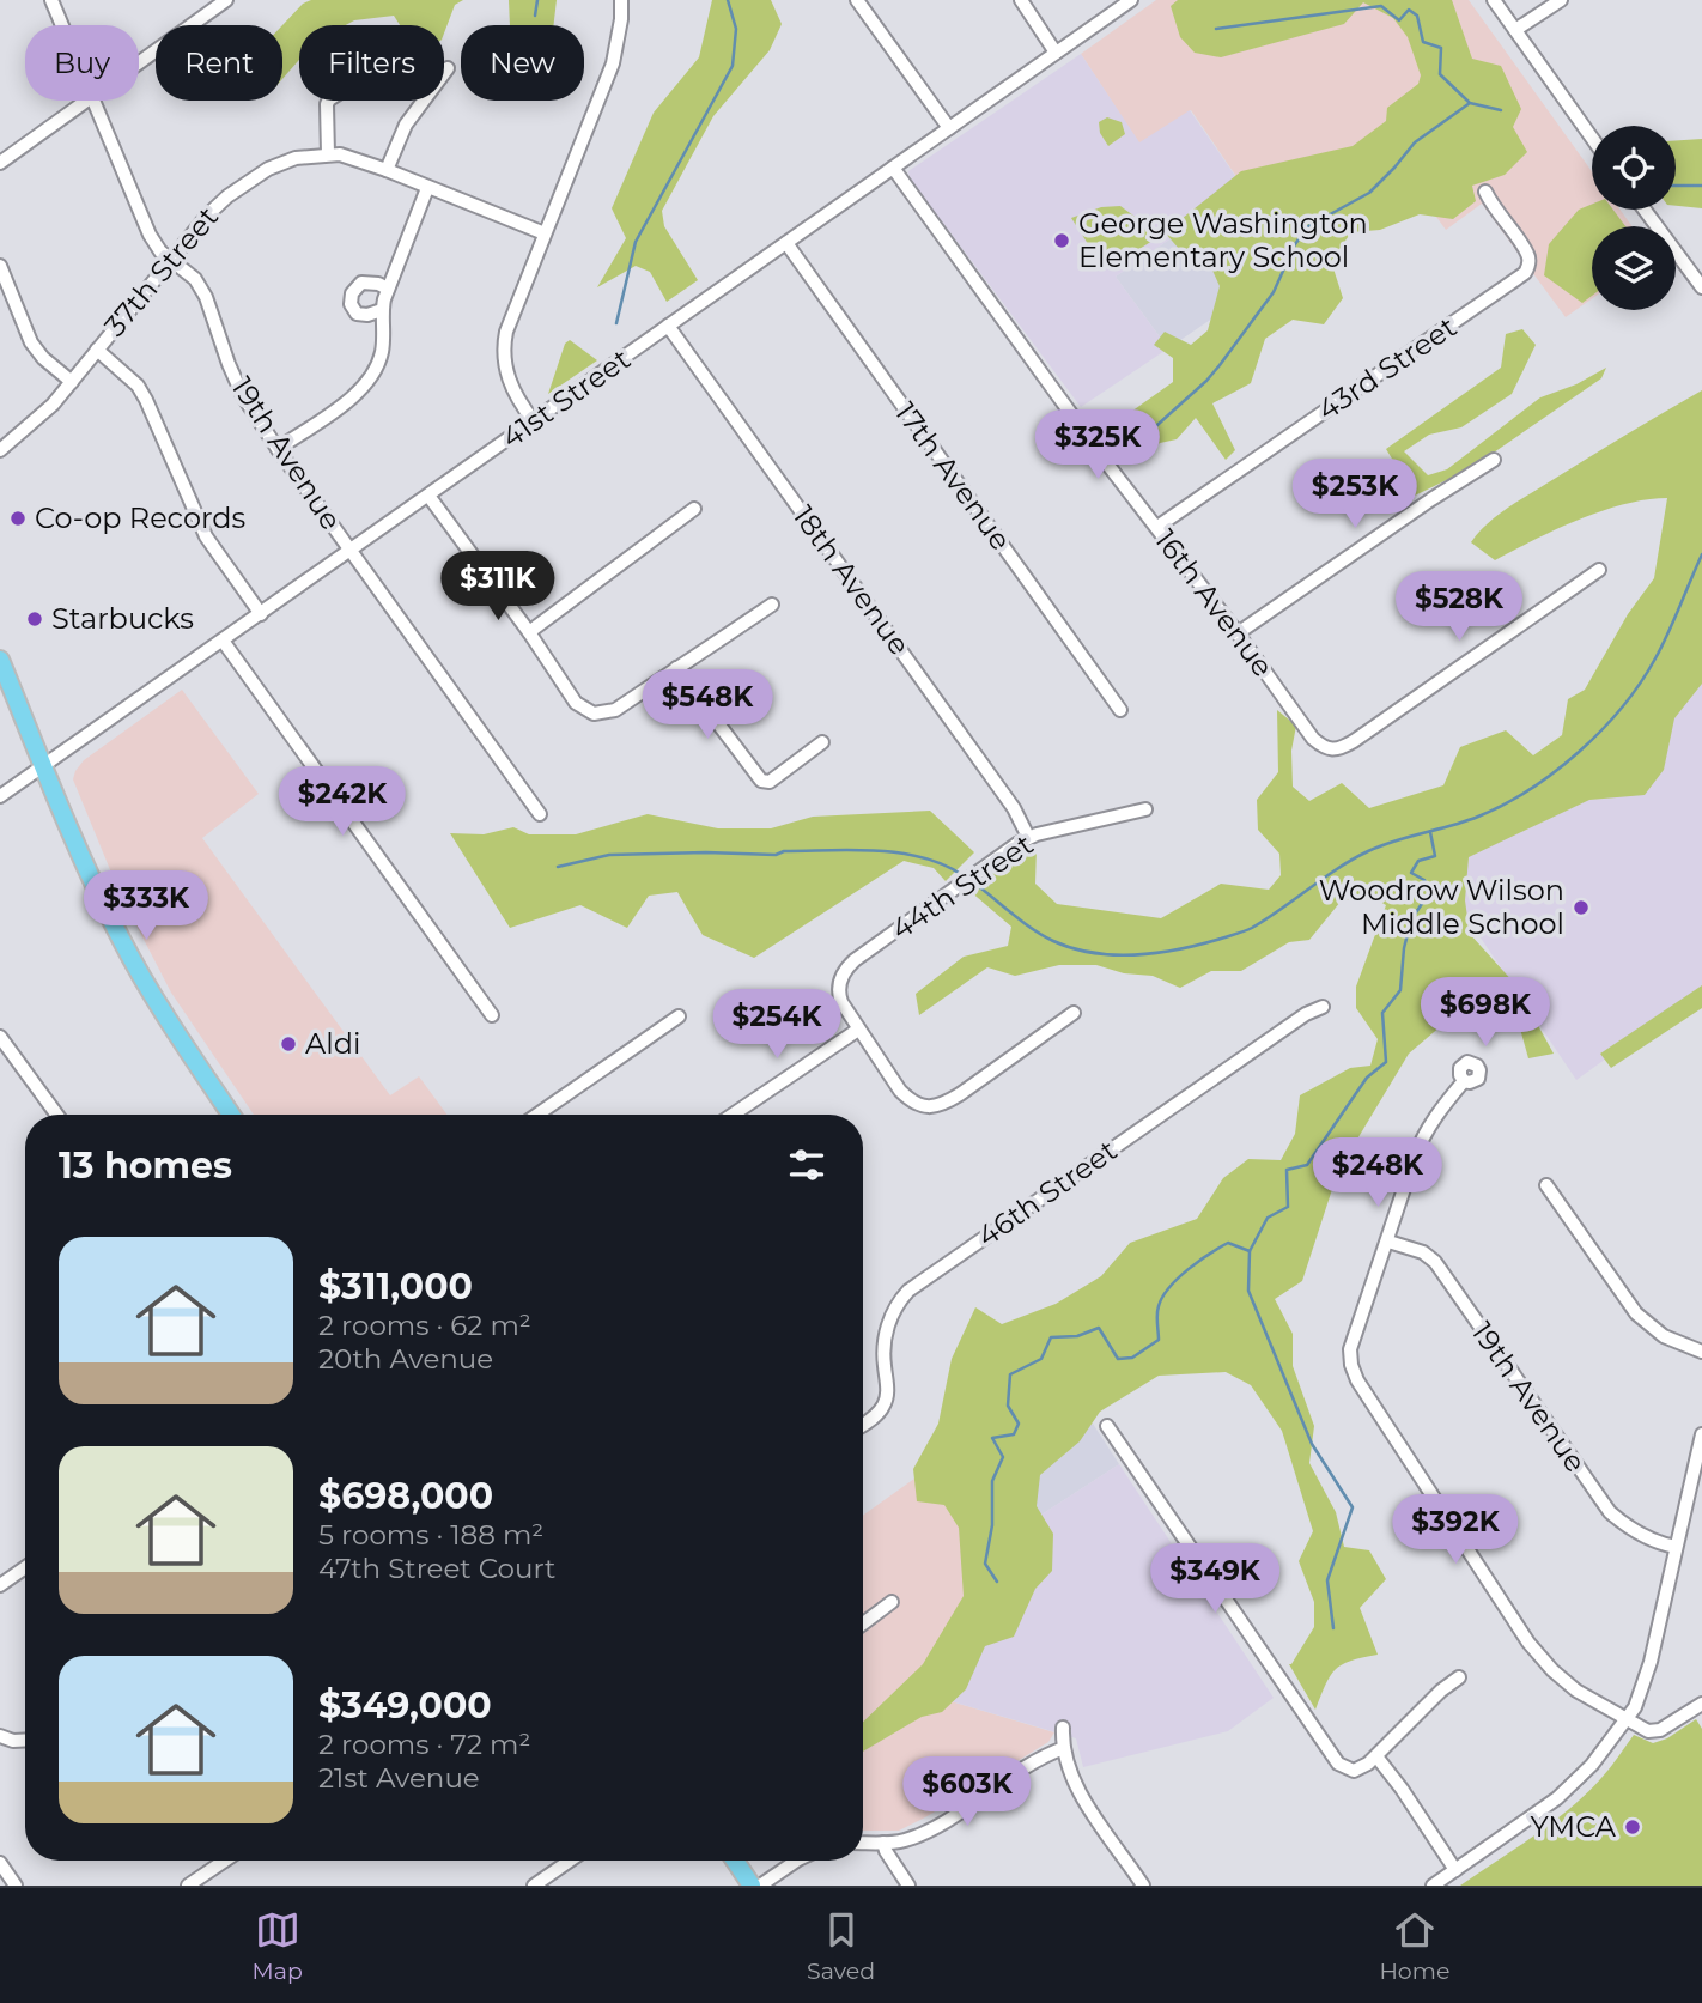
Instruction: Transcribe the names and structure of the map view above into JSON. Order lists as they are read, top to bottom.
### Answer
{
  "streets": {
    "street": [
      "37th Street",
      "43rd Street",
      "41st Street",
      "19th Avenue",
      "17th Avenue",
      "18th Avenue",
      "16th Avenue",
      "44th Street",
      "46th Street"
    ]
  },
  "crossings": [
    ["37th Street", "19th Avenue"],
    ["43rd Street", "16th Avenue"],
    ["41st Street", "19th Avenue"],
    ["41st Street", "17th Avenue"],
    ["41st Street", "18th Avenue"],
    ["41st Street", "16th Avenue"],
    ["18th Avenue", "44th Street"]
  ],
  "places": [
    "George Washington Elementary School",
    "Co-op Records",
    "Starbucks",
    "Woodrow Wilson Middle School",
    "Aldi",
    "YMCA"
  ],
  "page": {
    "chip": [
      "Buy",
      "Rent",
      "Filters",
      "New"
    ],
    "price": [
      "$325K",
      "$253K",
      "$311K",
      "$528K",
      "$548K",
      "$242K",
      "$333K",
      "$698K",
      "$254K",
      "$248K",
      "$392K",
      "$349K",
      "$603K"
    ],
    "heading": "13 homes",
    "list": [
      {
        "name": "$311,000",
        "note": "2 rooms · 62 m² · 20th Avenue"
      },
      {
        "name": "$698,000",
        "note": "5 rooms · 188 m² · 47th Street Court"
      },
      {
        "name": "$349,000",
        "note": "2 rooms · 72 m² · 21st Avenue"
      }
    ],
    "tabs": ["Map", "Saved", "Home"]
  }
}
